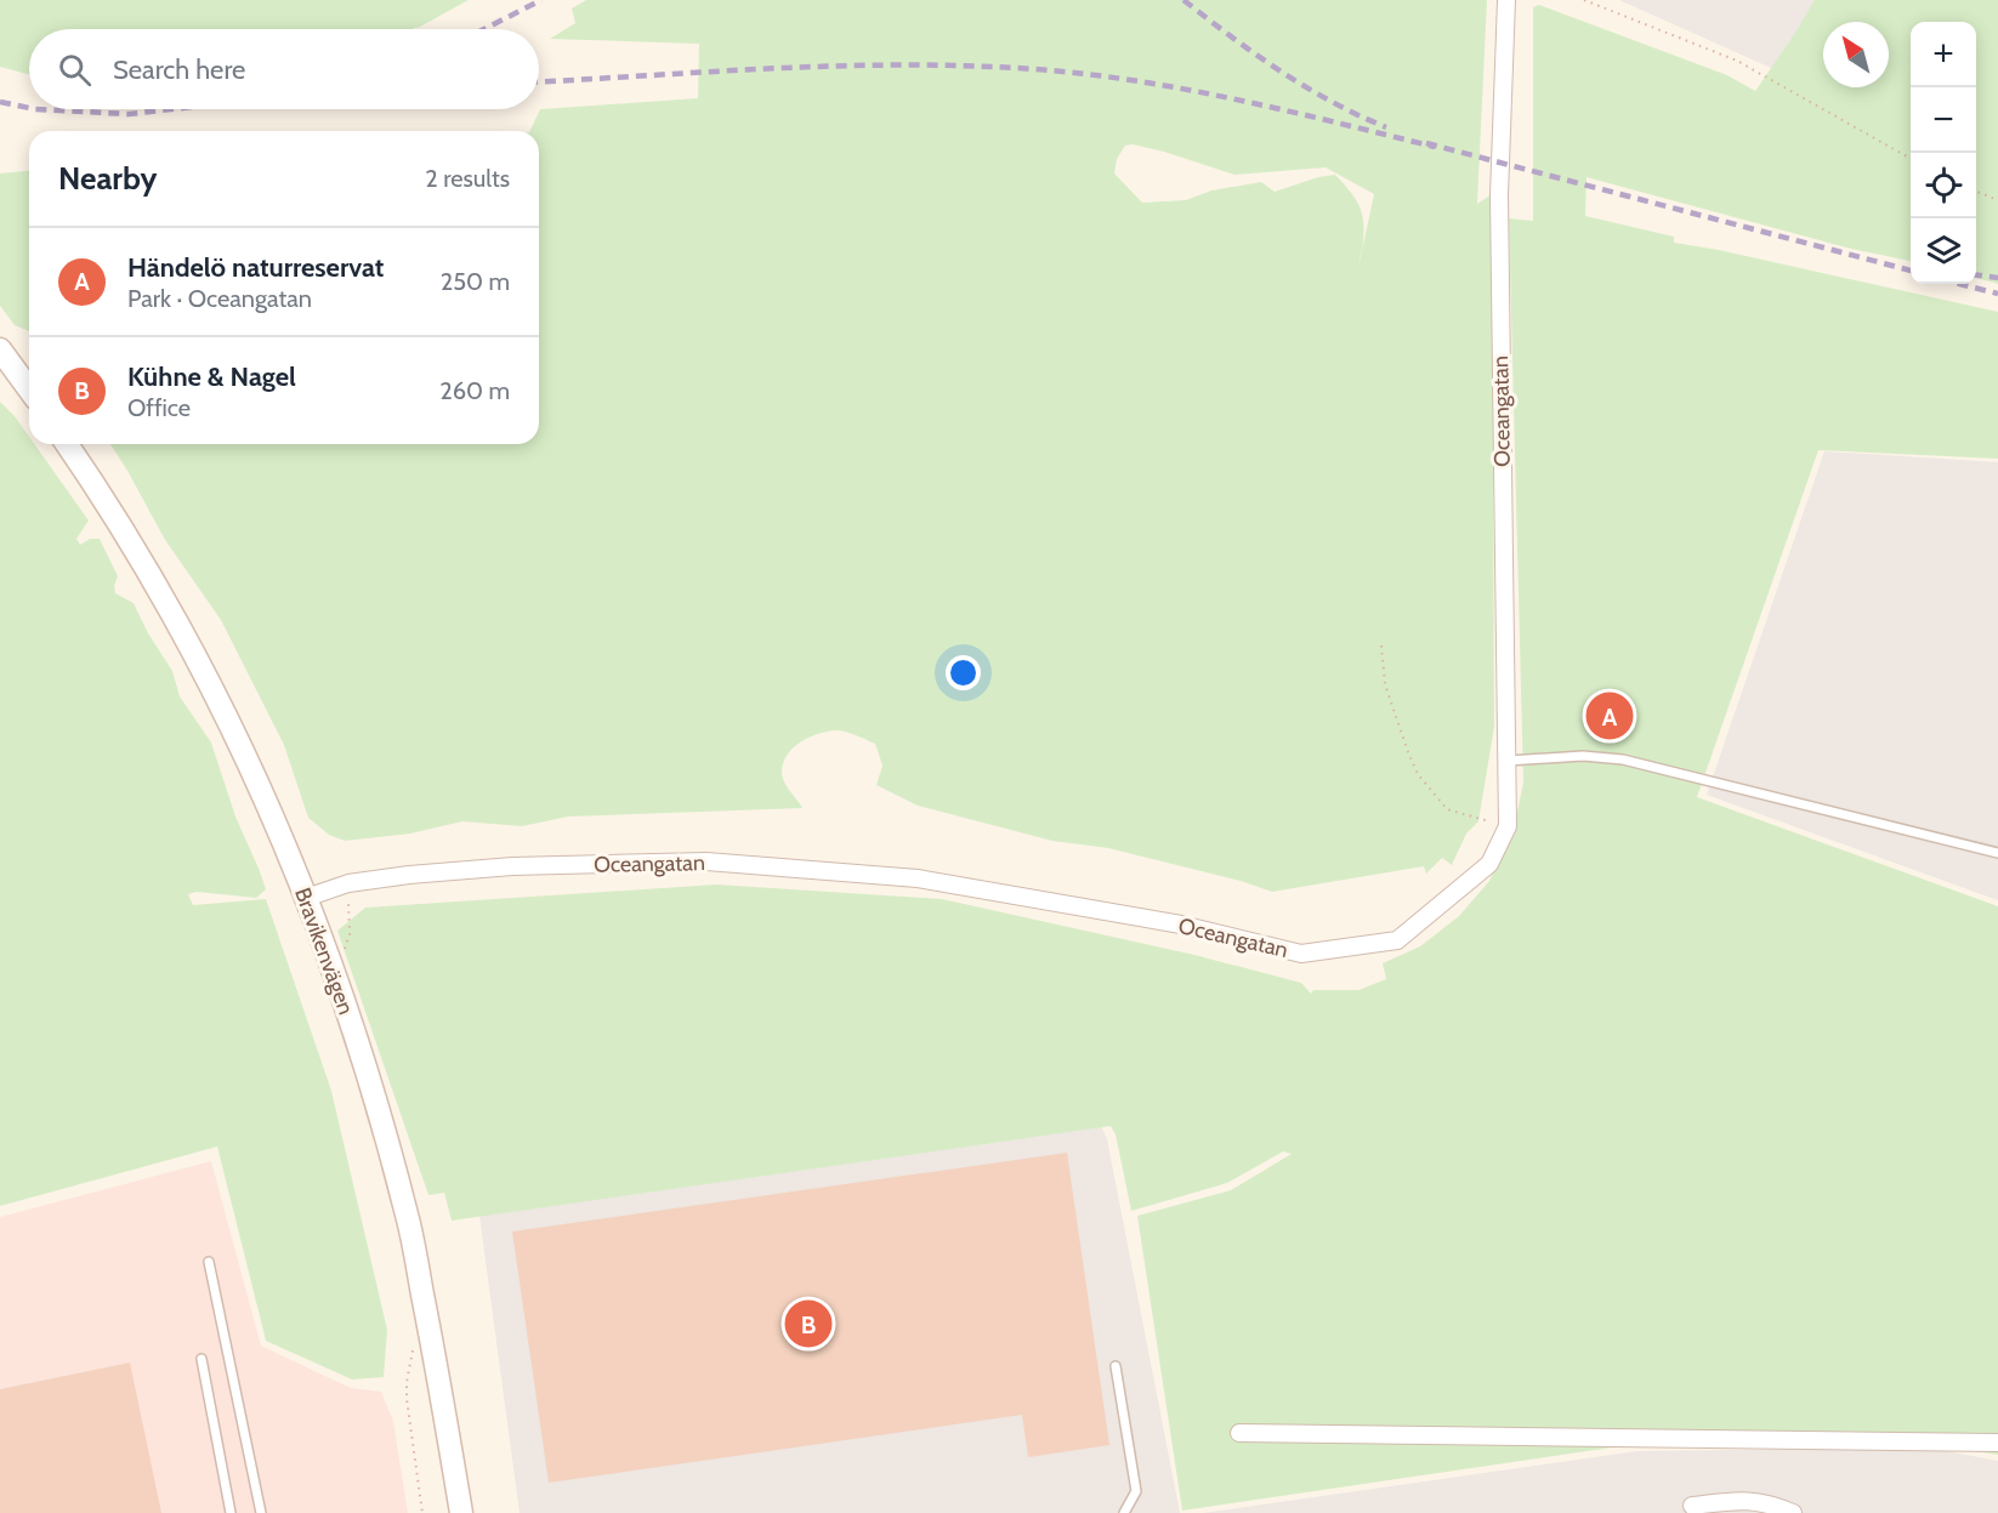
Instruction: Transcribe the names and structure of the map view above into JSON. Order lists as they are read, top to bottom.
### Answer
{
  "streets": {
    "street": ["Oceangatan", "Bravikenvägen"]
  },
  "crossings": [
    ["Oceangatan", "Bravikenvägen"]
  ],
  "north": "top left",
  "page": {
    "map_buttons": ["+", "−"],
    "search": "Search here",
    "heading": ["Nearby", "2 results"],
    "list": [
      {
        "mark": "A",
        "name": "Händelö naturreservat",
        "note": "Park · Oceangatan",
        "value": "250 m"
      },
      {
        "mark": "B",
        "name": "Kühne & Nagel",
        "note": "Office",
        "value": "260 m"
      }
    ],
    "pins": ["A", "B"]
  }
}
